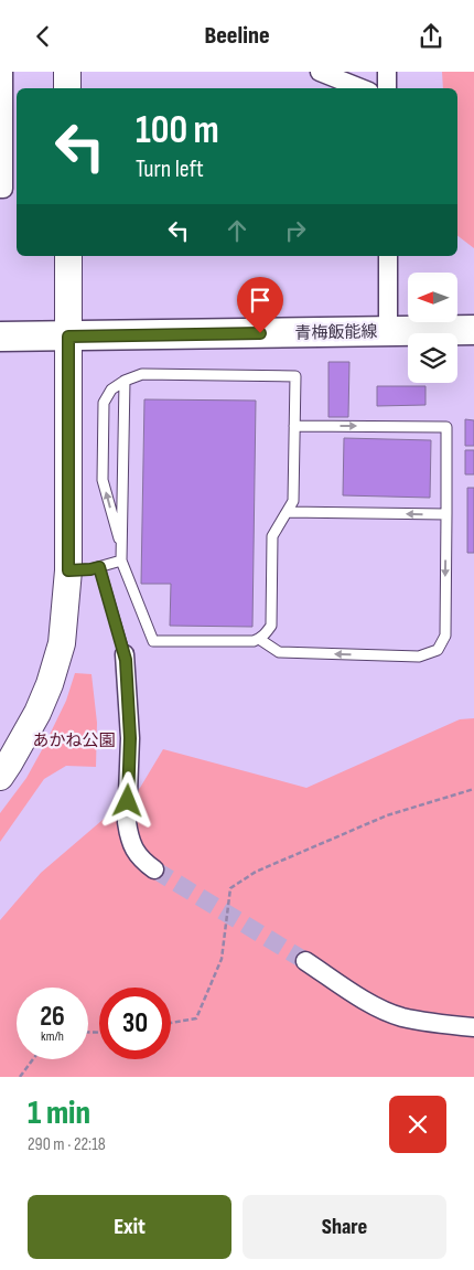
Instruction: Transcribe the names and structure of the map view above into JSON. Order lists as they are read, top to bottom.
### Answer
{
  "streets": {
    "main road": ["青梅飯能線"]
  },
  "parks": ["あかね公園"],
  "north": "left",
  "page": {
    "header": "Beeline",
    "turn": ["100 m", "Turn left"],
    "speed": "26 km/h",
    "limit": "30",
    "heading": ["1 min", "290 m · 22:18"],
    "buttons": ["Exit", "Share"]
  }
}
